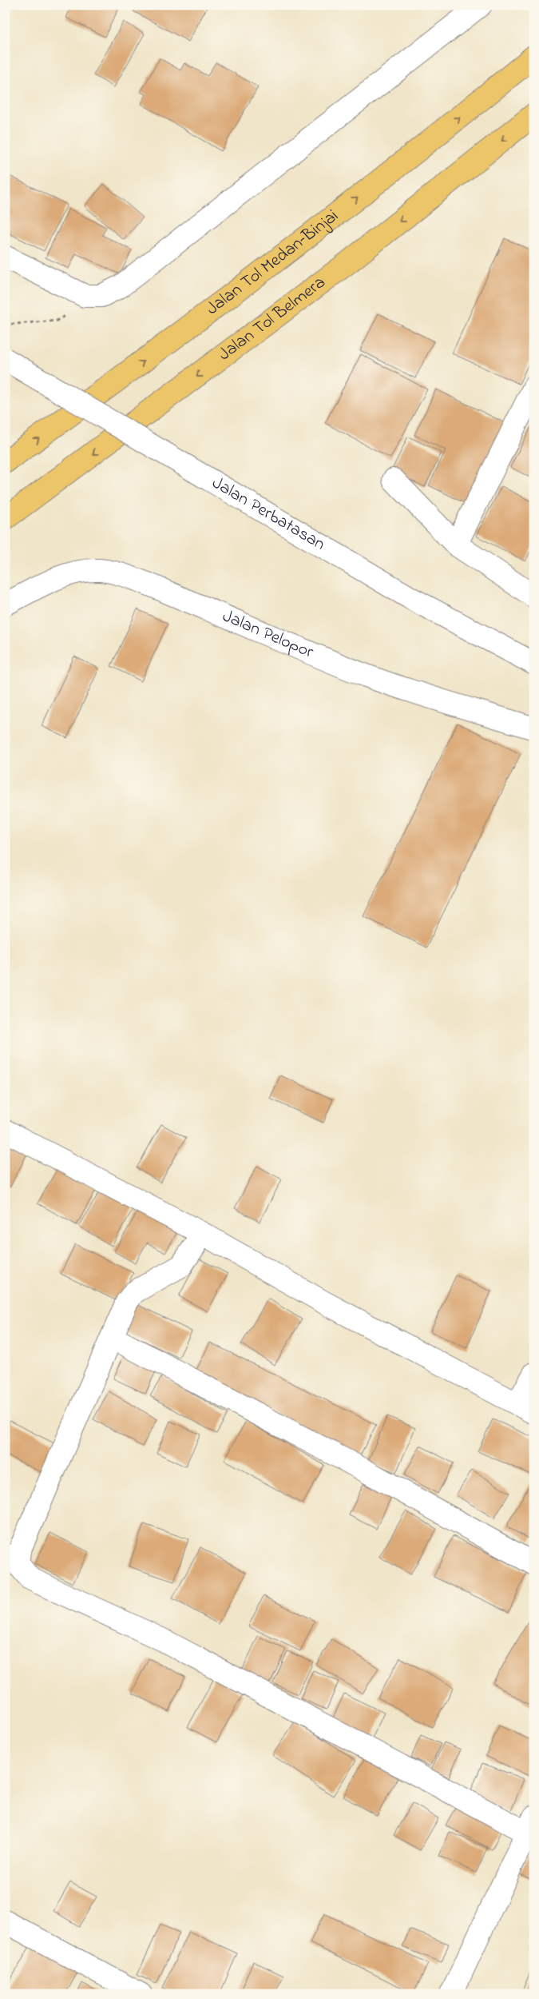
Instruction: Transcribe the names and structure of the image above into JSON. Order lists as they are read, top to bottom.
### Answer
{
  "streets": {
    "highway": ["Jalan Tol Medan–Binjai", "Jalan Tol Belmera"],
    "street": ["Jalan Perbatasan", "Jalan Pelopor"]
  },
  "one_way": ["Jalan Tol Medan–Binjai", "Jalan Tol Belmera"]
}
